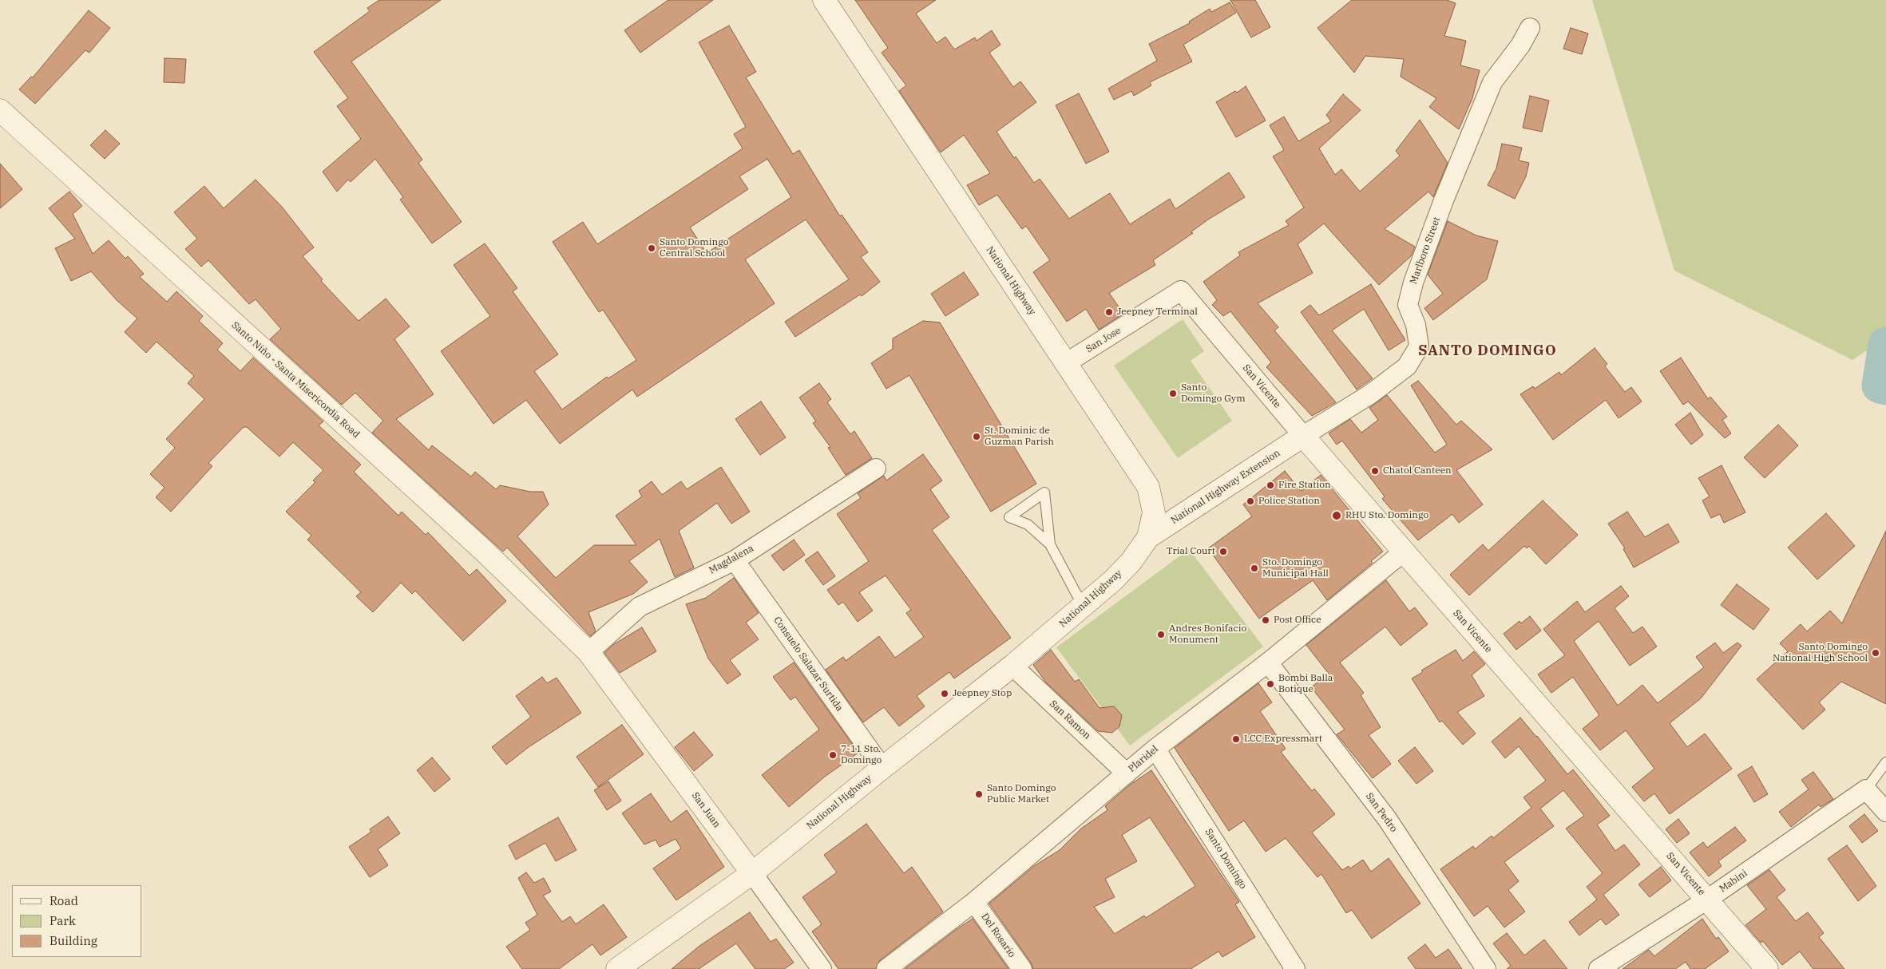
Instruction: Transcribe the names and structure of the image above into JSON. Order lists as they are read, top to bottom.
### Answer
{
  "streets": {
    "main road": [
      "National Highway",
      "Santo Niño - Santa Misericordia Road",
      "San Vicente",
      "National Highway Extension",
      "San Juan"
    ],
    "street": [
      "Marlboro Street",
      "San Jose",
      "Magdalena",
      "Consuelo Salazar Surtida",
      "San Ramon",
      "Plaridel",
      "San Pedro",
      "Santo Domingo",
      "Mabini",
      "Del Rosario"
    ]
  },
  "crossings": [
    ["Marlboro Street", "San Vicente"],
    ["Marlboro Street", "National Highway Extension"],
    ["National Highway", "San Jose"],
    ["National Highway", "National Highway Extension"],
    ["National Highway", "Consuelo Salazar Surtida"],
    ["National Highway", "San Ramon"],
    ["National Highway", "San Juan"],
    ["San Jose", "San Vicente"],
    ["Santo Niño - Santa Misericordia Road", "Magdalena"],
    ["Santo Niño - Santa Misericordia Road", "San Juan"],
    ["San Vicente", "National Highway Extension"],
    ["San Vicente", "Plaridel"],
    ["San Vicente", "Mabini"],
    ["Magdalena", "Consuelo Salazar Surtida"],
    ["Magdalena", "San Juan"],
    ["San Ramon", "Plaridel"],
    ["Plaridel", "San Pedro"],
    ["Plaridel", "Santo Domingo"],
    ["Plaridel", "Del Rosario"]
  ],
  "districts": ["SANTO DOMINGO"],
  "places": [
    "Santo Domingo Central School",
    "Jeepney Terminal",
    "Santo Domingo Gym",
    "St. Dominic de Guzman Parish",
    "Chatol Canteen",
    "Fire Station",
    "Police Station",
    "RHU Sto. Domingo",
    "Trial Court",
    "Sto. Domingo Municipal Hall",
    "Post Office",
    "Andres Bonifacio Monument",
    "Santo Domingo National High School",
    "Bombi Balla Botique",
    "Jeepney Stop",
    "LCC Expressmart",
    "7-11 Sto. Domingo",
    "Santo Domingo Public Market"
  ],
  "legend": ["Road", "Park", "Building"]
}
